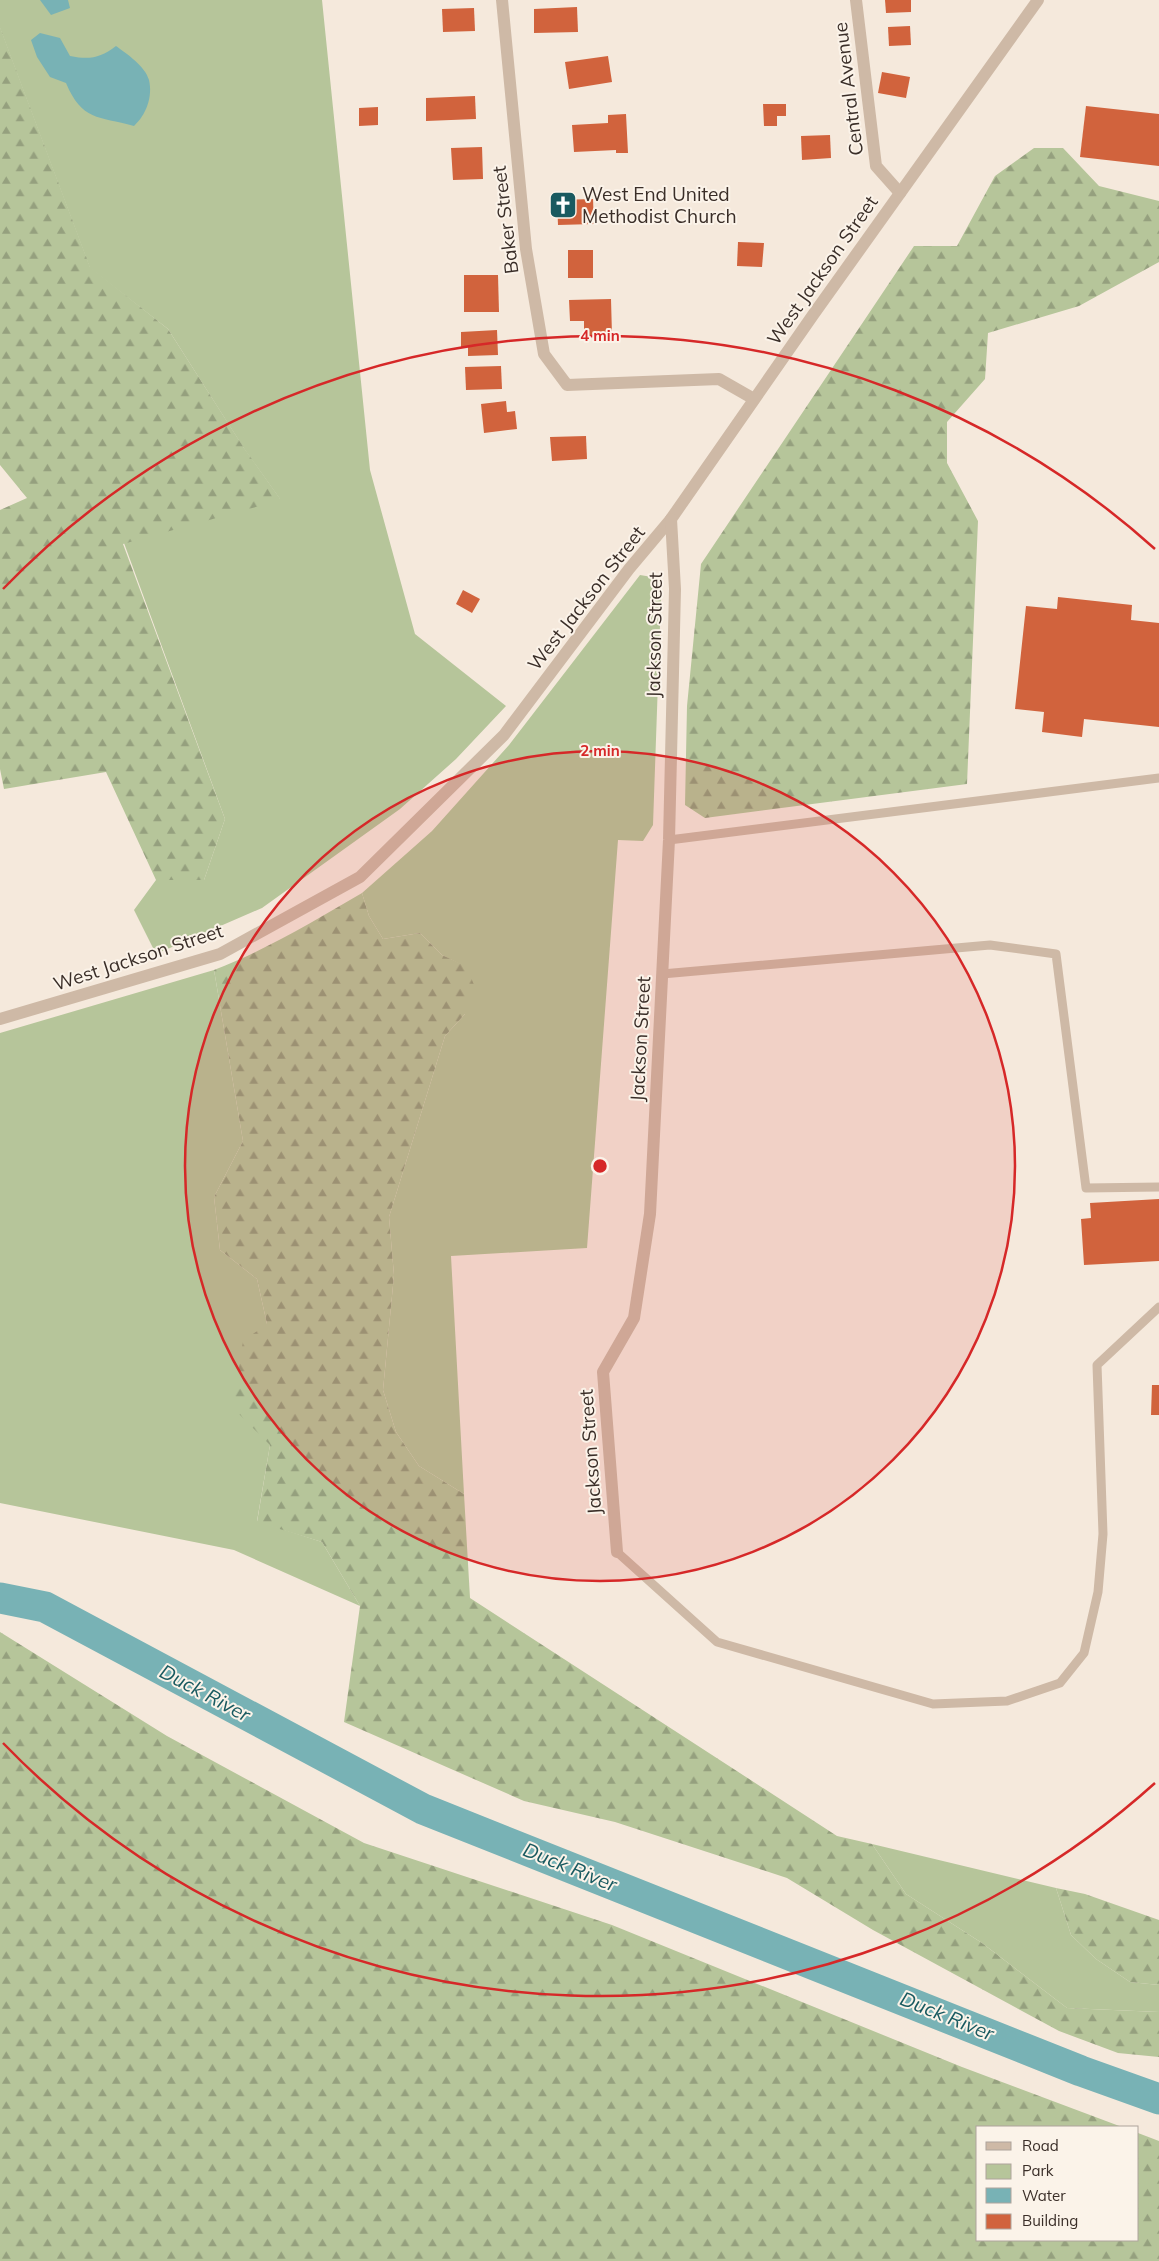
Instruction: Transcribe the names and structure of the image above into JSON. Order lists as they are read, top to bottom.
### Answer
{
  "streets": {
    "street": [
      "Central Avenue",
      "Baker Street",
      "West Jackson Street",
      "Jackson Street"
    ]
  },
  "crossings": [
    ["Central Avenue", "West Jackson Street"],
    ["Baker Street", "West Jackson Street"],
    ["West Jackson Street", "Jackson Street"]
  ],
  "water": ["Duck River"],
  "places": {
    "church": ["West End United Methodist Church"]
  },
  "legend": [
    "Road",
    "Park",
    "Water",
    "Building"
  ],
  "rings": ["4 min", "2 min"]
}
